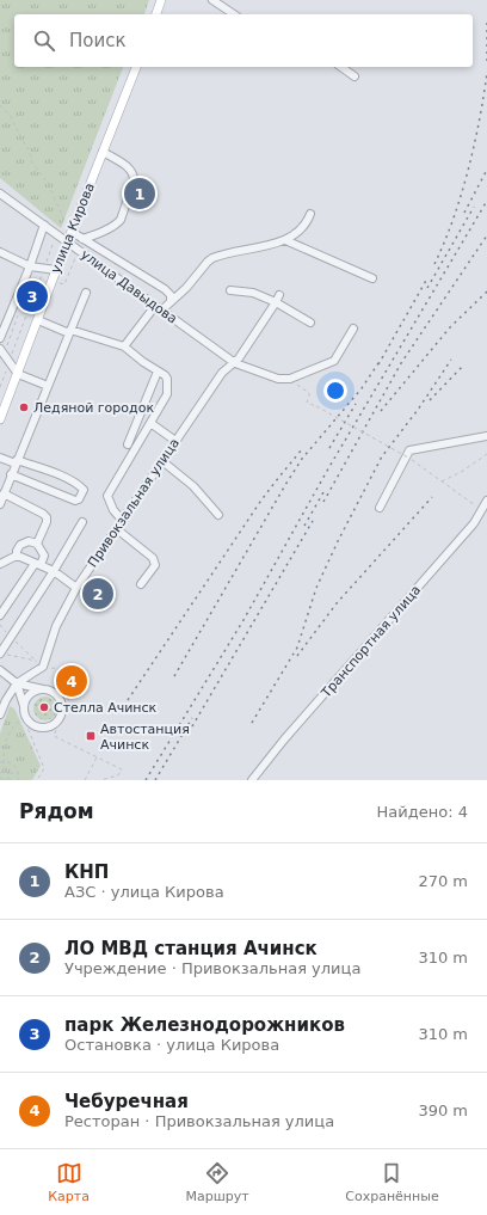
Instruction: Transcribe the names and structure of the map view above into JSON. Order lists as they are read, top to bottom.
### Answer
{
  "streets": {
    "main road": ["улица Кирова"],
    "street": ["улица Давыдова", "Привокзальная улица", "Транспортная улица"]
  },
  "crossings": [
    ["улица Кирова", "улица Давыдова"],
    ["улица Давыдова", "Привокзальная улица"]
  ],
  "places": {
    "other": ["Ледяной городок", "Стелла Ачинск"],
    "transit": ["Автостанция Ачинск"]
  },
  "page": {
    "search": "Поиск",
    "pins": [
      "1",
      "3",
      "2",
      "4"
    ],
    "heading": ["Рядом", "Найдено: 4"],
    "list": [
      {
        "mark": "1",
        "name": "КНП",
        "note": "АЗС · улица Кирова",
        "value": "270 m"
      },
      {
        "mark": "2",
        "name": "ЛО МВД станция Ачинск",
        "note": "Учреждение · Привокзальная улица",
        "value": "310 m"
      },
      {
        "mark": "3",
        "name": "парк Железнодорожников",
        "note": "Остановка · улица Кирова",
        "value": "310 m"
      },
      {
        "mark": "4",
        "name": "Чебуречная",
        "note": "Ресторан · Привокзальная улица",
        "value": "390 m"
      }
    ],
    "nav": ["Карта", "Маршрут", "Сохранённые"]
  }
}
